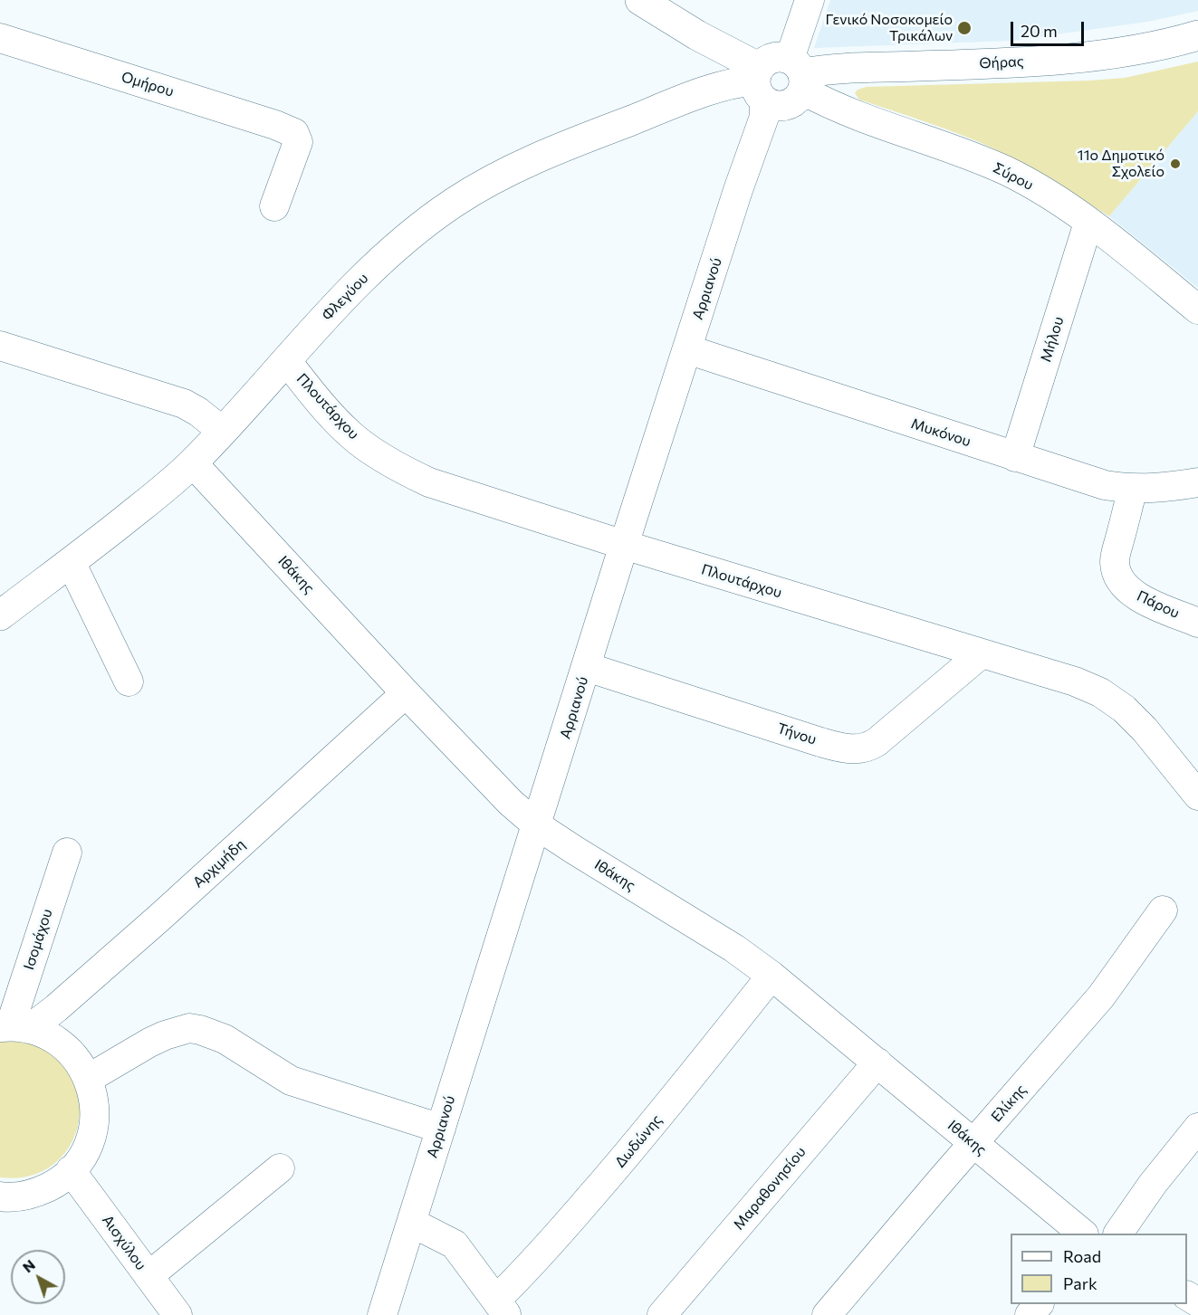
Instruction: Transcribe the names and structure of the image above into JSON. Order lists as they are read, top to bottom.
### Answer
{
  "streets": {
    "street": [
      "Θήρας",
      "Ομήρου",
      "Σύρου",
      "Αρριανού",
      "Φλεγύου",
      "Μήλου",
      "Πλουτάρχου",
      "Μυκόνου",
      "Ιθάκης",
      "Πάρου",
      "Τήνου",
      "Αρχιμήδη",
      "Ισομάχου",
      "Ελίκης",
      "Δωδώνης",
      "Μαραθονησίου",
      "Αισχύλου"
    ]
  },
  "crossings": [
    ["Θήρας", "Σύρου"],
    ["Θήρας", "Αρριανού"],
    ["Θήρας", "Φλεγύου"],
    ["Σύρου", "Αρριανού"],
    ["Σύρου", "Φλεγύου"],
    ["Σύρου", "Μήλου"],
    ["Αρριανού", "Φλεγύου"],
    ["Αρριανού", "Πλουτάρχου"],
    ["Αρριανού", "Μυκόνου"],
    ["Αρριανού", "Ιθάκης"],
    ["Αρριανού", "Τήνου"],
    ["Φλεγύου", "Πλουτάρχου"],
    ["Φλεγύου", "Ιθάκης"],
    ["Μήλου", "Μυκόνου"],
    ["Πλουτάρχου", "Τήνου"],
    ["Μυκόνου", "Πάρου"],
    ["Ιθάκης", "Αρχιμήδη"],
    ["Ιθάκης", "Ελίκης"],
    ["Ιθάκης", "Δωδώνης"],
    ["Ιθάκης", "Μαραθονησίου"],
    ["Αρχιμήδη", "Ισομάχου"]
  ],
  "places": ["Γενικό Νοσοκομείο Τρικάλων", "11ο Δημοτικό Σχολείο"],
  "legend": ["Road", "Park"],
  "scale_bar": "20 m",
  "north": "top left"
}
